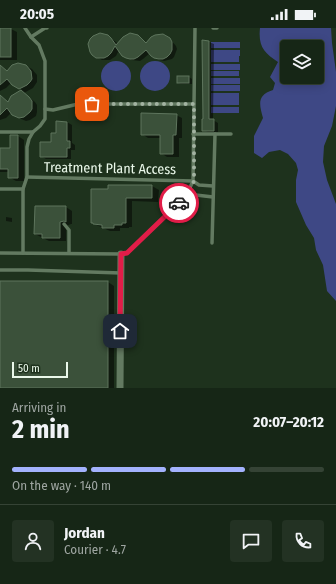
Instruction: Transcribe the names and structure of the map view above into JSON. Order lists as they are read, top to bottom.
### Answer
{
  "streets": {
    "lane": ["Treatment Plant Access"]
  },
  "scale_bar": "50 m",
  "page": {
    "status": "20:05",
    "scale": "50 m",
    "heading": ["2 min", "Arriving in", "20:07–20:12"],
    "panel": ["Jordan", "Courier · 4.7"],
    "bar": "On the way · 140 m"
  }
}
